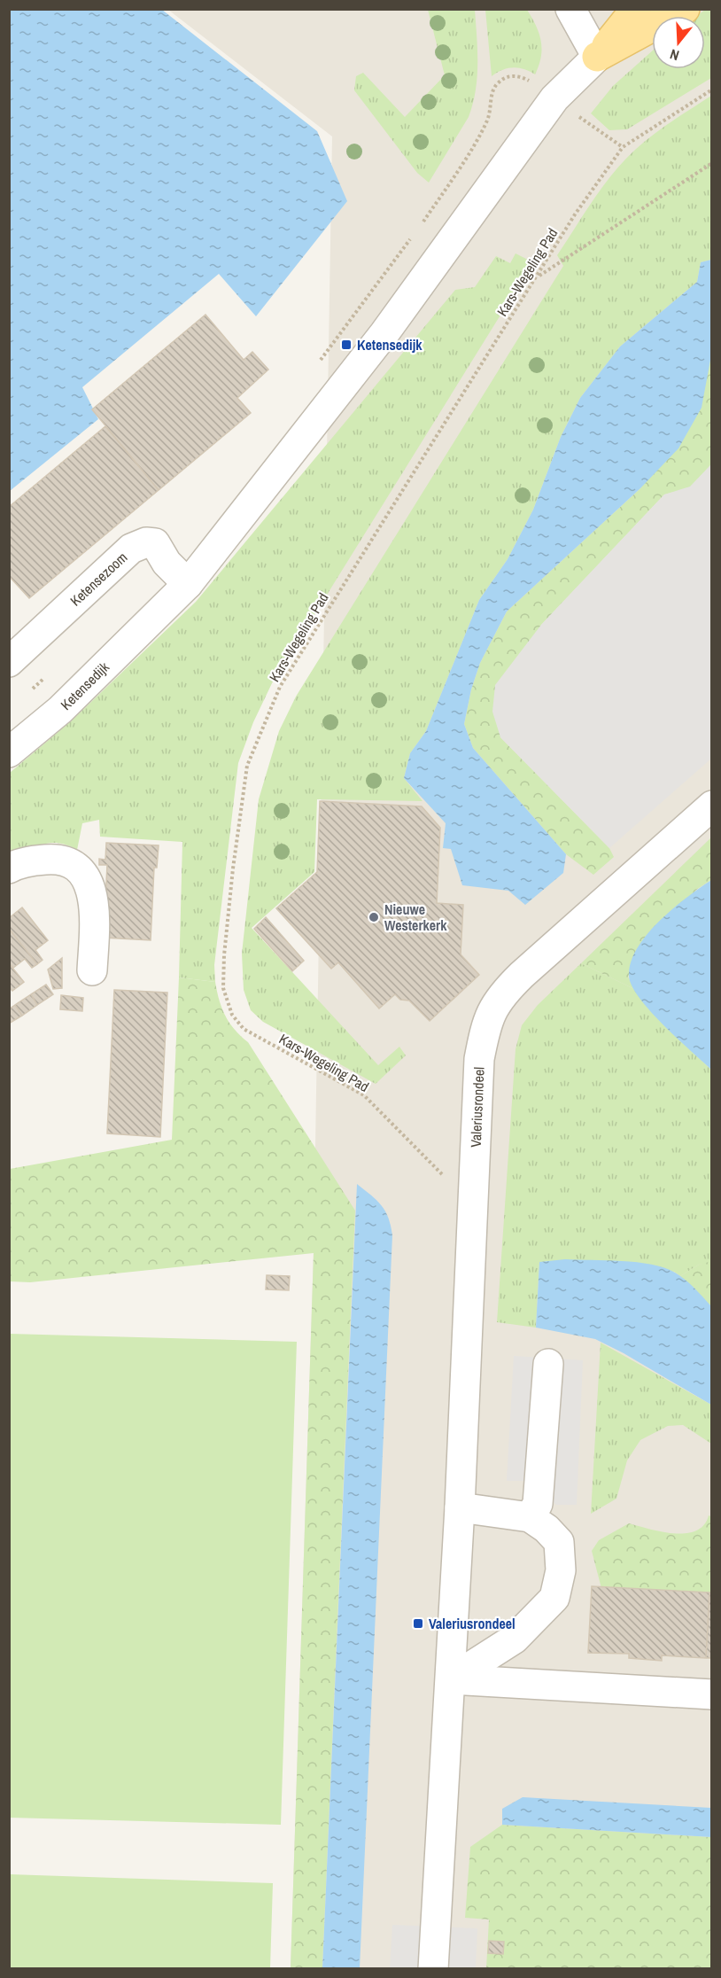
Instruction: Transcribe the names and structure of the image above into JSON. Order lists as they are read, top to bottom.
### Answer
{
  "streets": {
    "street": ["Ketensezoom", "Ketensedijk", "Valeriusrondeel"],
    "path": ["Kars-Wegeling Pad"]
  },
  "crossings": [
    ["Kars-Wegeling Pad", "Valeriusrondeel"],
    ["Ketensezoom", "Ketensedijk"]
  ],
  "places": {
    "transit": ["Ketensedijk", "Valeriusrondeel"],
    "other": ["Nieuwe Westerkerk"]
  },
  "north": "bottom"
}
